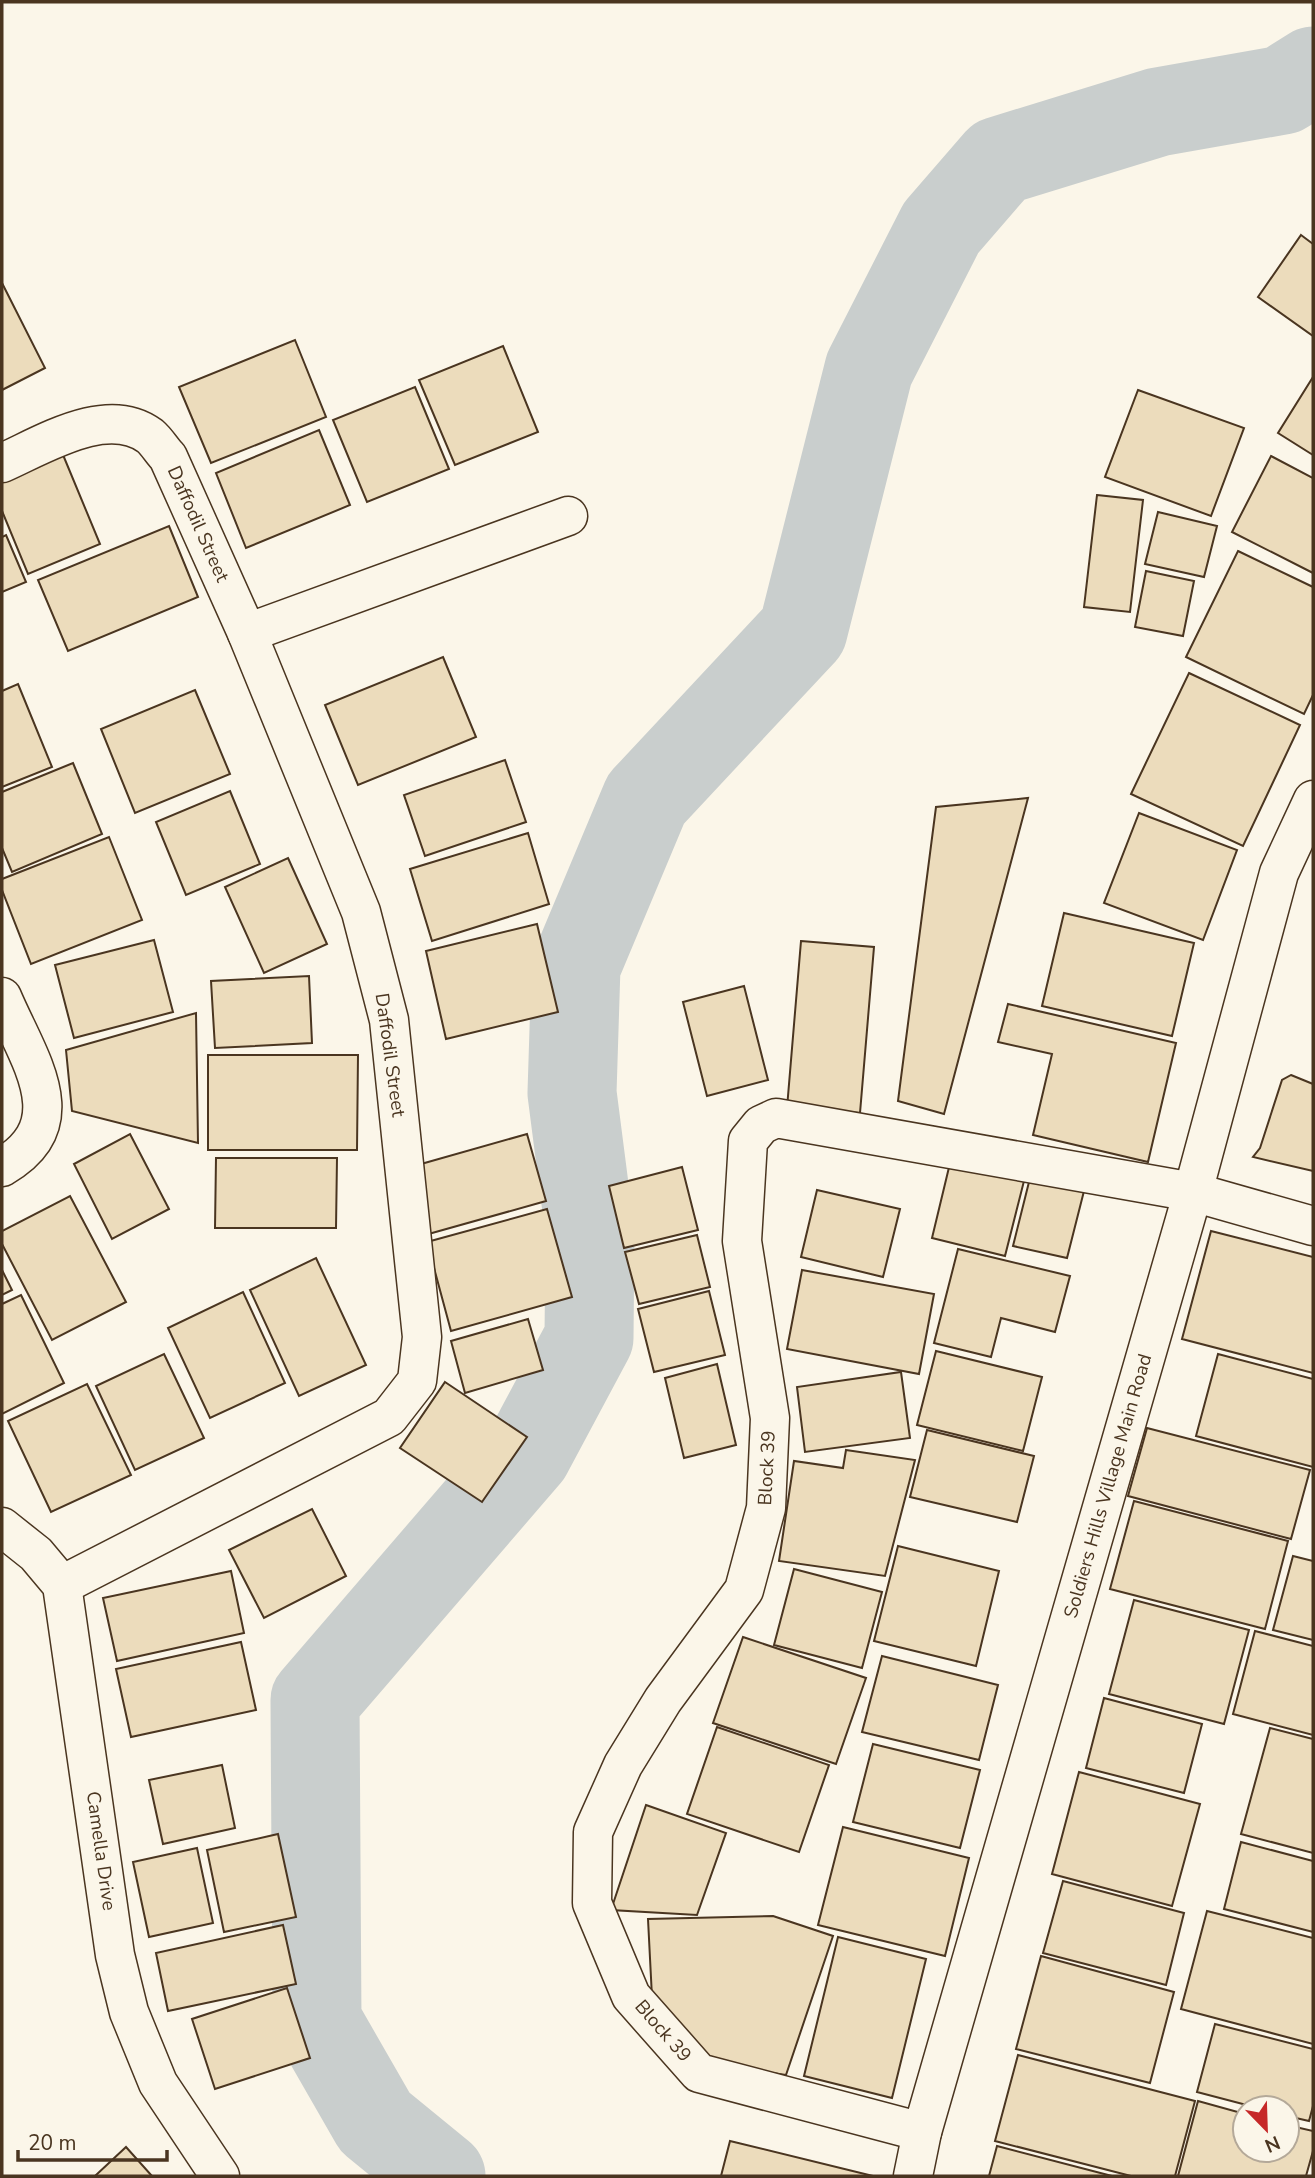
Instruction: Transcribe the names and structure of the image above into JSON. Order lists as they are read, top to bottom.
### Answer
{
  "streets": {
    "street": [
      "Daffodil Street",
      "Block 39",
      "Soldiers Hills Village Main Road",
      "Camella Drive"
    ]
  },
  "crossings": [
    ["Daffodil Street", "Camella Drive"],
    ["Block 39", "Soldiers Hills Village Main Road"]
  ],
  "scale_bar": "20 m",
  "north": "bottom right"
}
